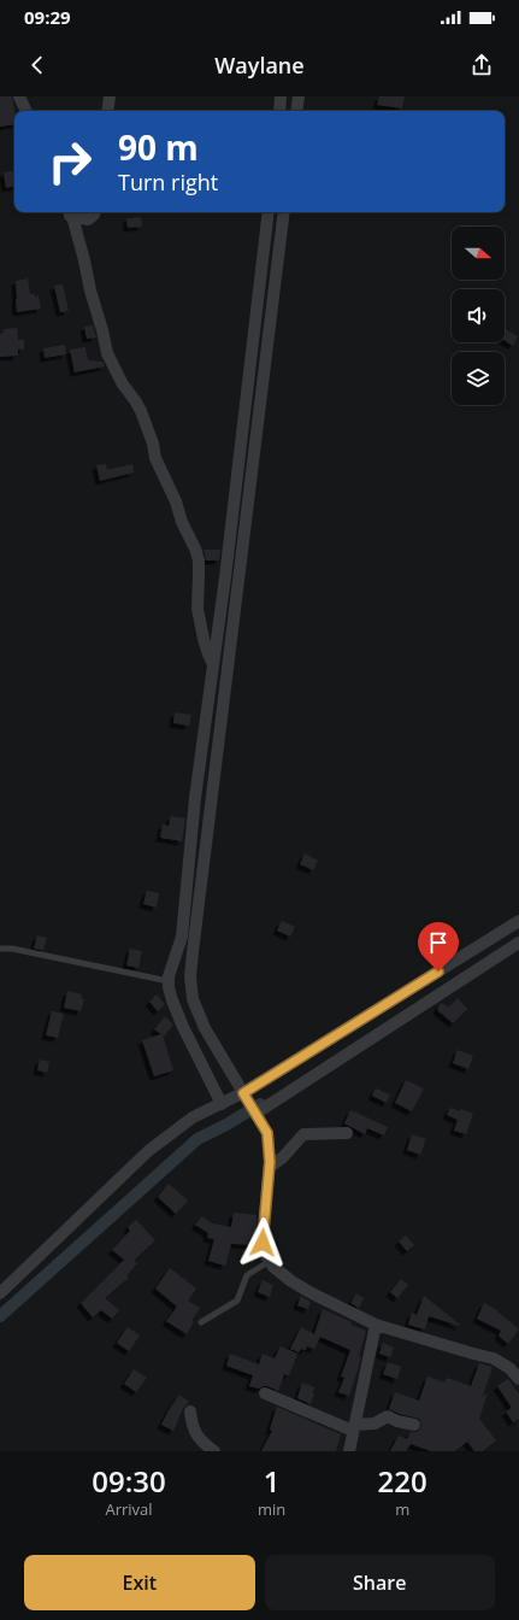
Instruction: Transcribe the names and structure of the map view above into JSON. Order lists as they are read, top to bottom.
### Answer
{
  "north": "right",
  "page": {
    "status": "09:29",
    "header": "Waylane",
    "turn": ["90 m", "Turn right"],
    "eta": [
      "09:30",
      "Arrival",
      "1",
      "min",
      "220",
      "m"
    ],
    "buttons": ["Exit", "Share"]
  }
}
